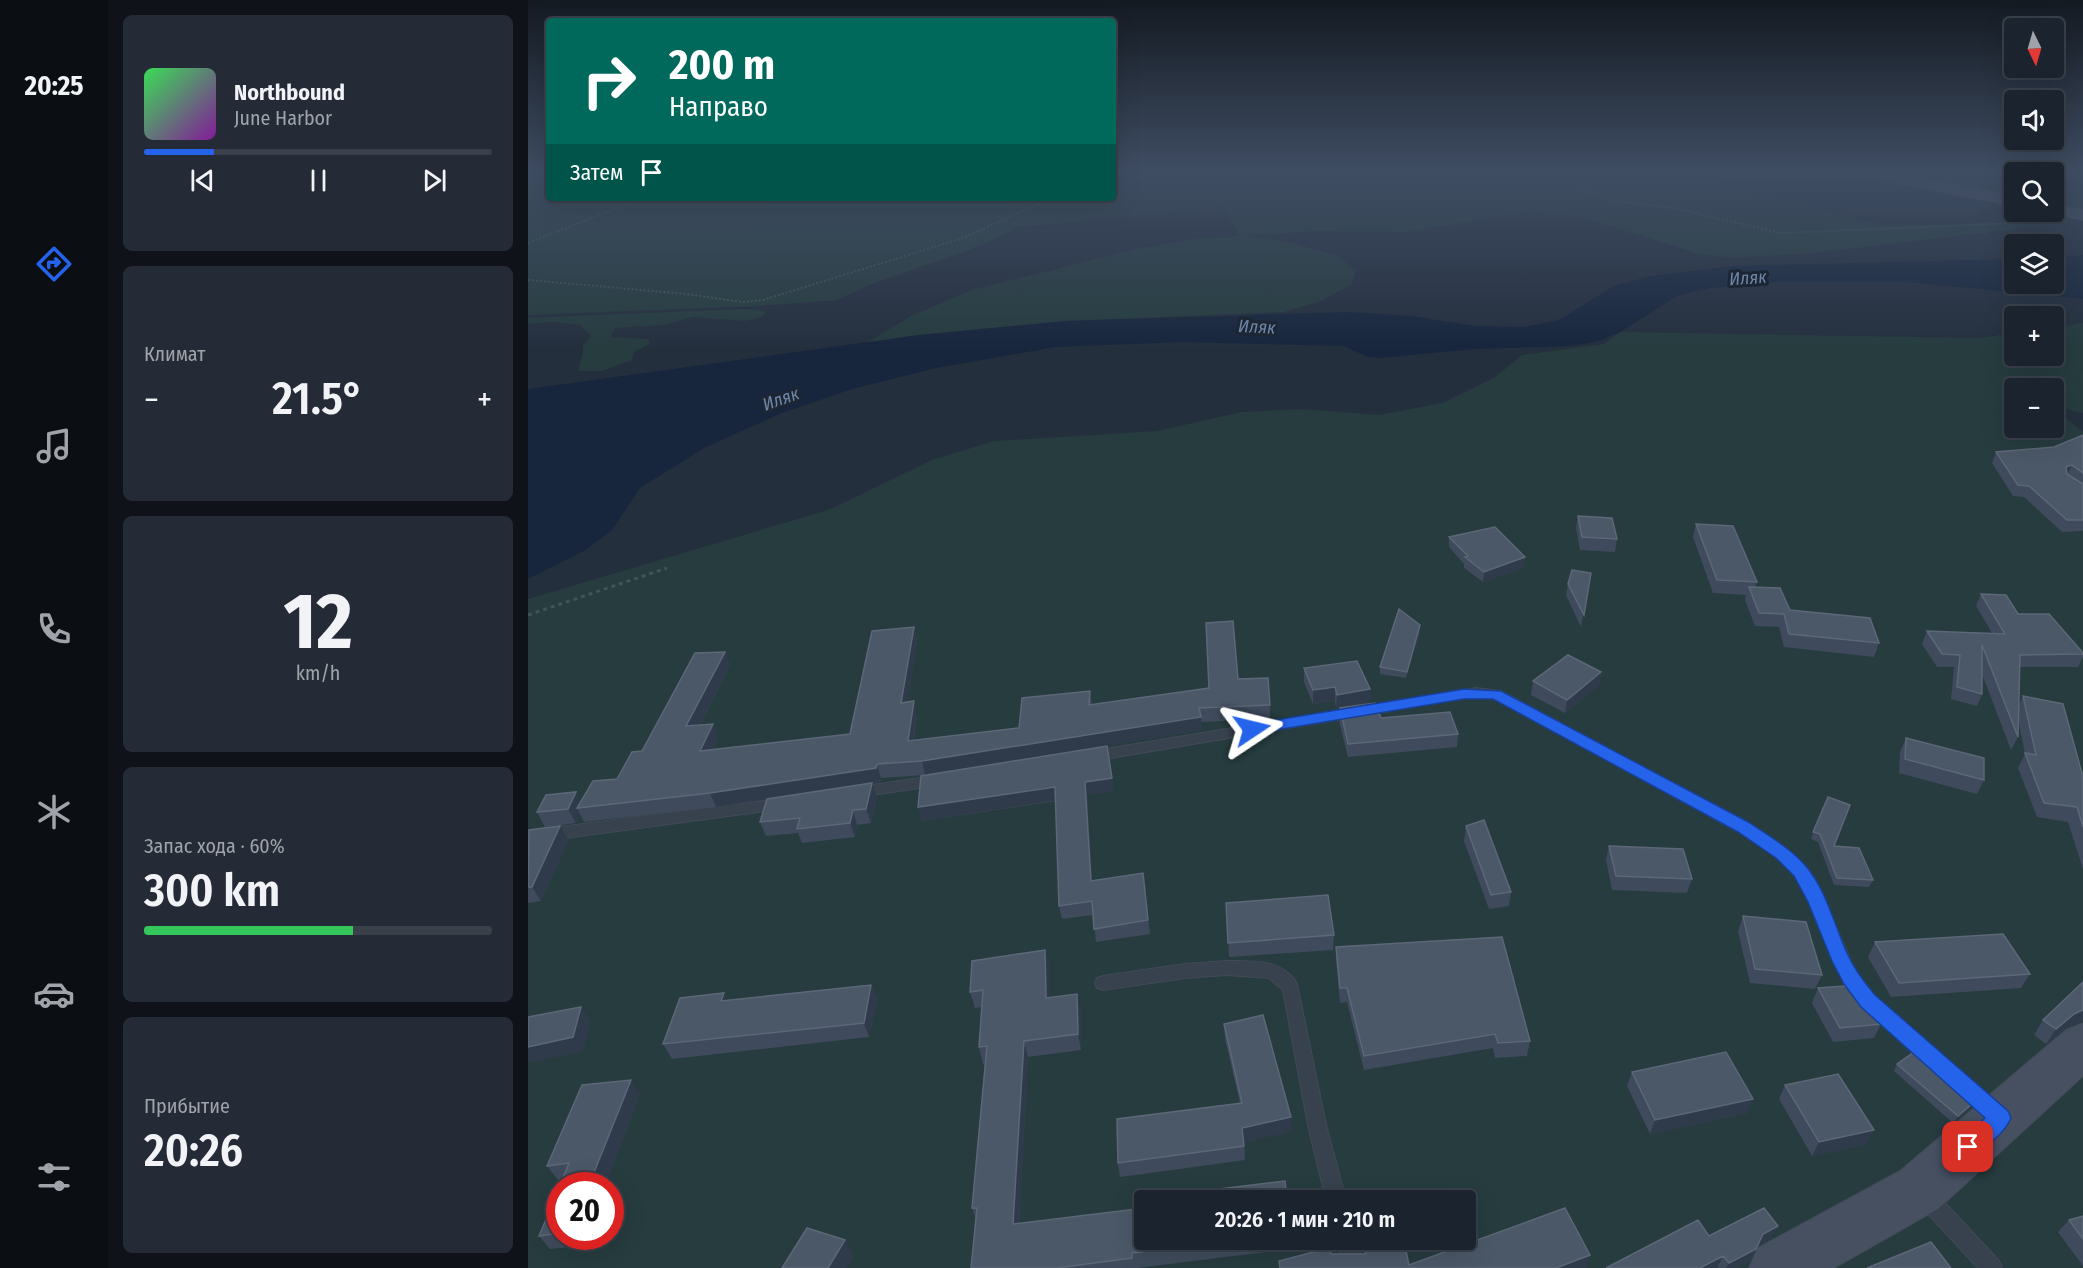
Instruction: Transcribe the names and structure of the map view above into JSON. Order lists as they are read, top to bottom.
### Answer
{
  "water": ["Иляк"],
  "north": "bottom",
  "page": {
    "tabs": "20:25",
    "map_buttons": ["+", "−"],
    "turn": ["200 m", "Направо"],
    "song": ["Northbound", "June Harbor"],
    "then": "Затем",
    "tile": [
      "Климат",
      ["12", "km/h"],
      ["Запас хода · 60%", "300 km"],
      ["Прибытие", "20:26"]
    ],
    "heat": ["−", "21.5°", "+"],
    "limit": "20",
    "trip": "20:26 · 1 мин · 210 m"
  }
}
